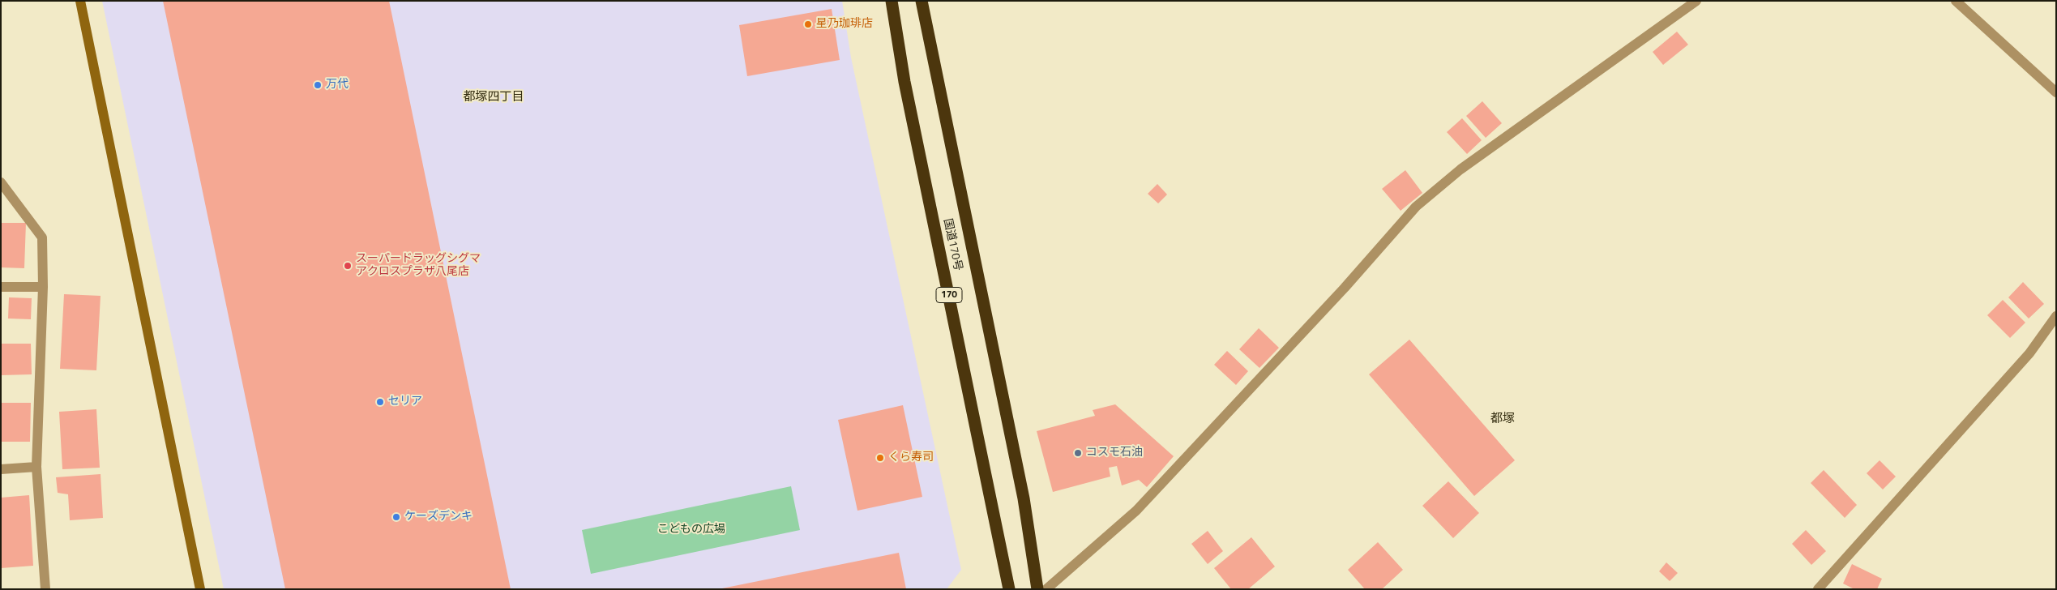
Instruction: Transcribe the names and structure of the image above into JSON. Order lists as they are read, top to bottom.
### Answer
{
  "streets": {
    "highway": ["国道170号", "170"]
  },
  "districts": ["都塚四丁目", "都塚"],
  "parks": ["こどもの広場"],
  "places": [
    "星乃珈琲店",
    "万代",
    "スーパードラッグシグマ アクロスプラザ八尾店",
    "セリア",
    "コスモ石油",
    "くら寿司",
    "ケーズデンキ"
  ]
}
